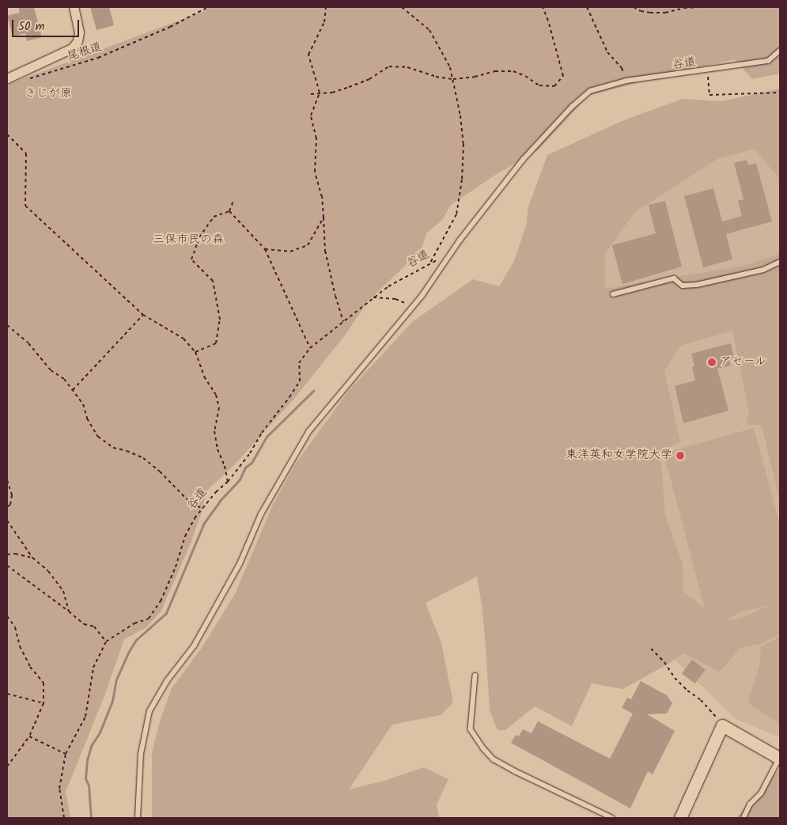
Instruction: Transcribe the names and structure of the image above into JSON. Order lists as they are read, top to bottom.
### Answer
{
  "streets": {
    "lane": ["谷道"],
    "path": ["尾根道"]
  },
  "parks": ["きじが原", "三保市民の森"],
  "places": ["アセール", "東洋英和女学院大学"],
  "scale_bar": "50 m"
}
